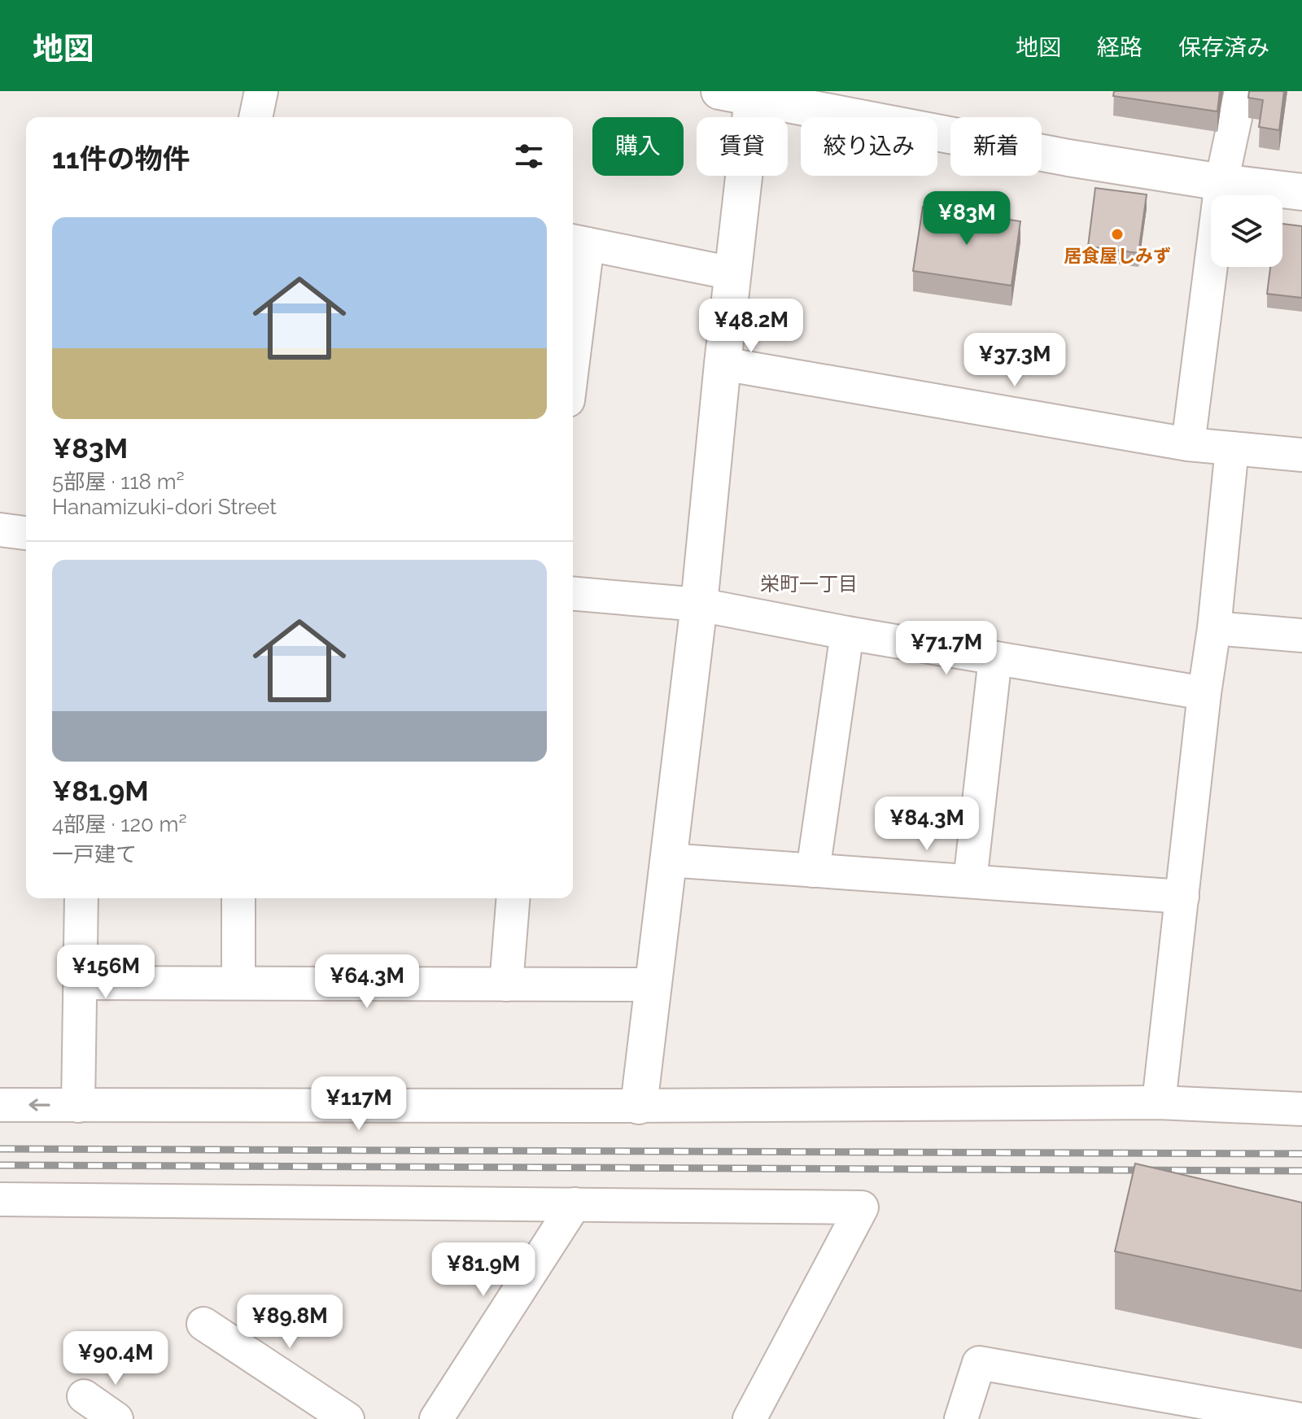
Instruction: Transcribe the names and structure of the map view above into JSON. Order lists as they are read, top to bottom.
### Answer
{
  "districts": ["栄町一丁目"],
  "places": ["居食屋しみず"],
  "page": {
    "header": "地図",
    "nav": ["地図", "経路", "保存済み"],
    "chip": [
      "購入",
      "賃貸",
      "絞り込み",
      "新着"
    ],
    "heading": "11件の物件",
    "price": [
      "¥83M",
      "¥48.2M",
      "¥37.3M",
      "¥71.7M",
      "¥84.3M",
      "¥156M",
      "¥64.3M",
      "¥117M",
      "¥81.9M",
      "¥89.8M",
      "¥90.4M"
    ],
    "list": [
      {
        "name": "¥83M",
        "note": "5部屋 · 118 m² · Hanamizuki-dori Street"
      },
      {
        "name": "¥81.9M",
        "note": "4部屋 · 120 m² · 一戸建て"
      }
    ]
  }
}
